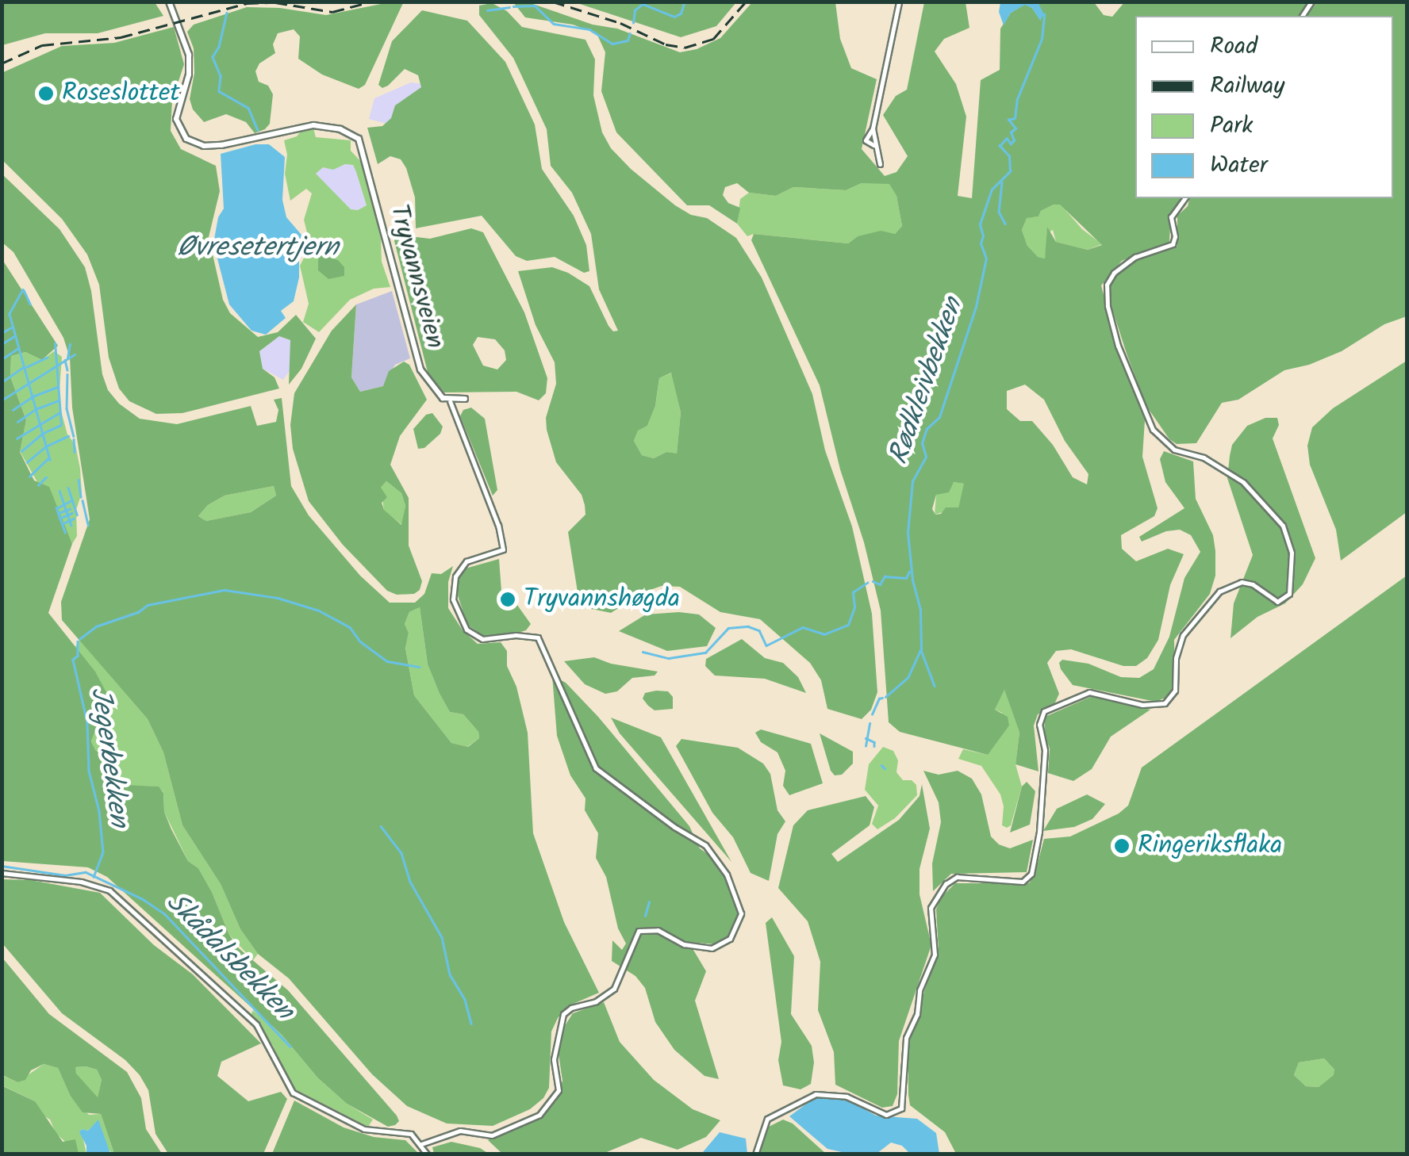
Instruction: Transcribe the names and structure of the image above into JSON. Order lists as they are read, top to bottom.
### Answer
{
  "streets": {
    "street": ["Tryvannsveien"]
  },
  "water": [
    "Øvresetertjern",
    "Rødkleivbekken",
    "Jegerbekken",
    "Skådalsbekken"
  ],
  "places": ["Roseslottet", "Tryvannshøgda", "Ringeriksflaka"],
  "legend": [
    "Road",
    "Railway",
    "Park",
    "Water"
  ]
}
